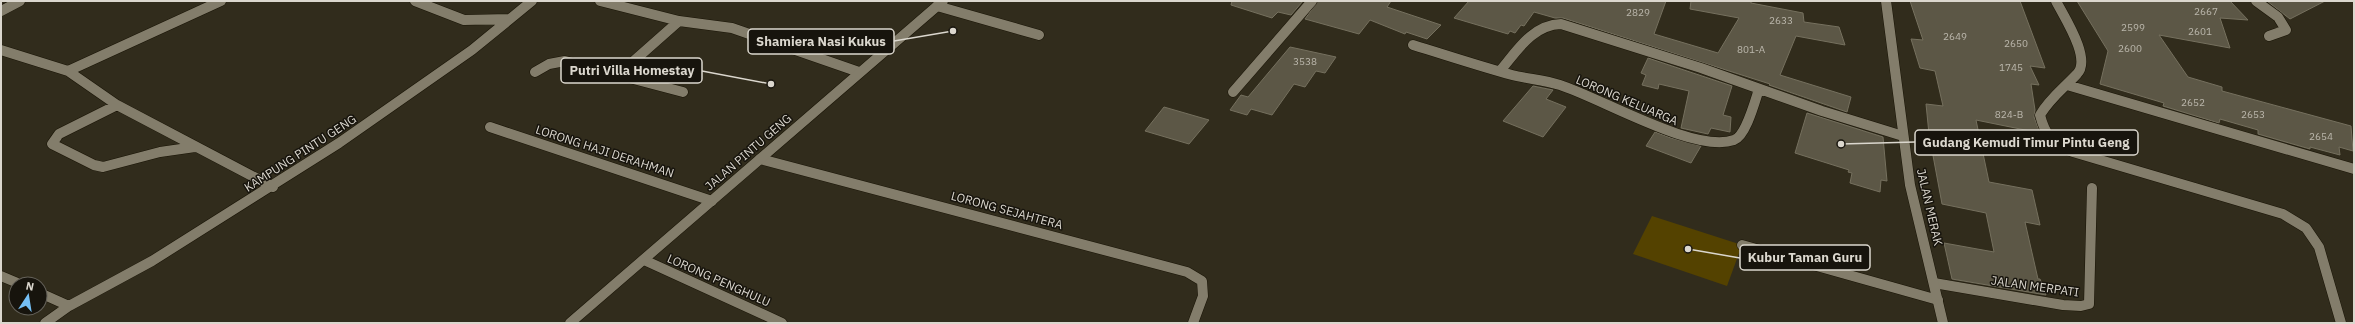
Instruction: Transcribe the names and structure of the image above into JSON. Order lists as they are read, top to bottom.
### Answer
{
  "streets": {
    "street": [
      "LORONG KELUARGA",
      "LORONG HAJI DERAHMAN",
      "JALAN PINTU GENG",
      "KAMPUNG PINTU GENG",
      "JALAN MERAK",
      "LORONG SEJAHTERA",
      "LORONG PENGHULU",
      "JALAN MERPATI"
    ]
  },
  "crossings": [
    ["LORONG HAJI DERAHMAN", "JALAN PINTU GENG"],
    ["JALAN PINTU GENG", "LORONG SEJAHTERA"],
    ["JALAN PINTU GENG", "LORONG PENGHULU"],
    ["JALAN MERAK", "JALAN MERPATI"]
  ],
  "places": [
    "Shamiera Nasi Kukus",
    "Putri Villa Homestay",
    "Gudang Kemudi Timur Pintu Geng",
    "Kubur Taman Guru"
  ],
  "house_numbers": [
    "2667",
    "2829",
    "2633",
    "2599",
    "2601",
    "2649",
    "2650",
    "2600",
    "801-A",
    "3538",
    "1745",
    "2652",
    "824-B",
    "2653",
    "2654"
  ],
  "north": "top"
}
